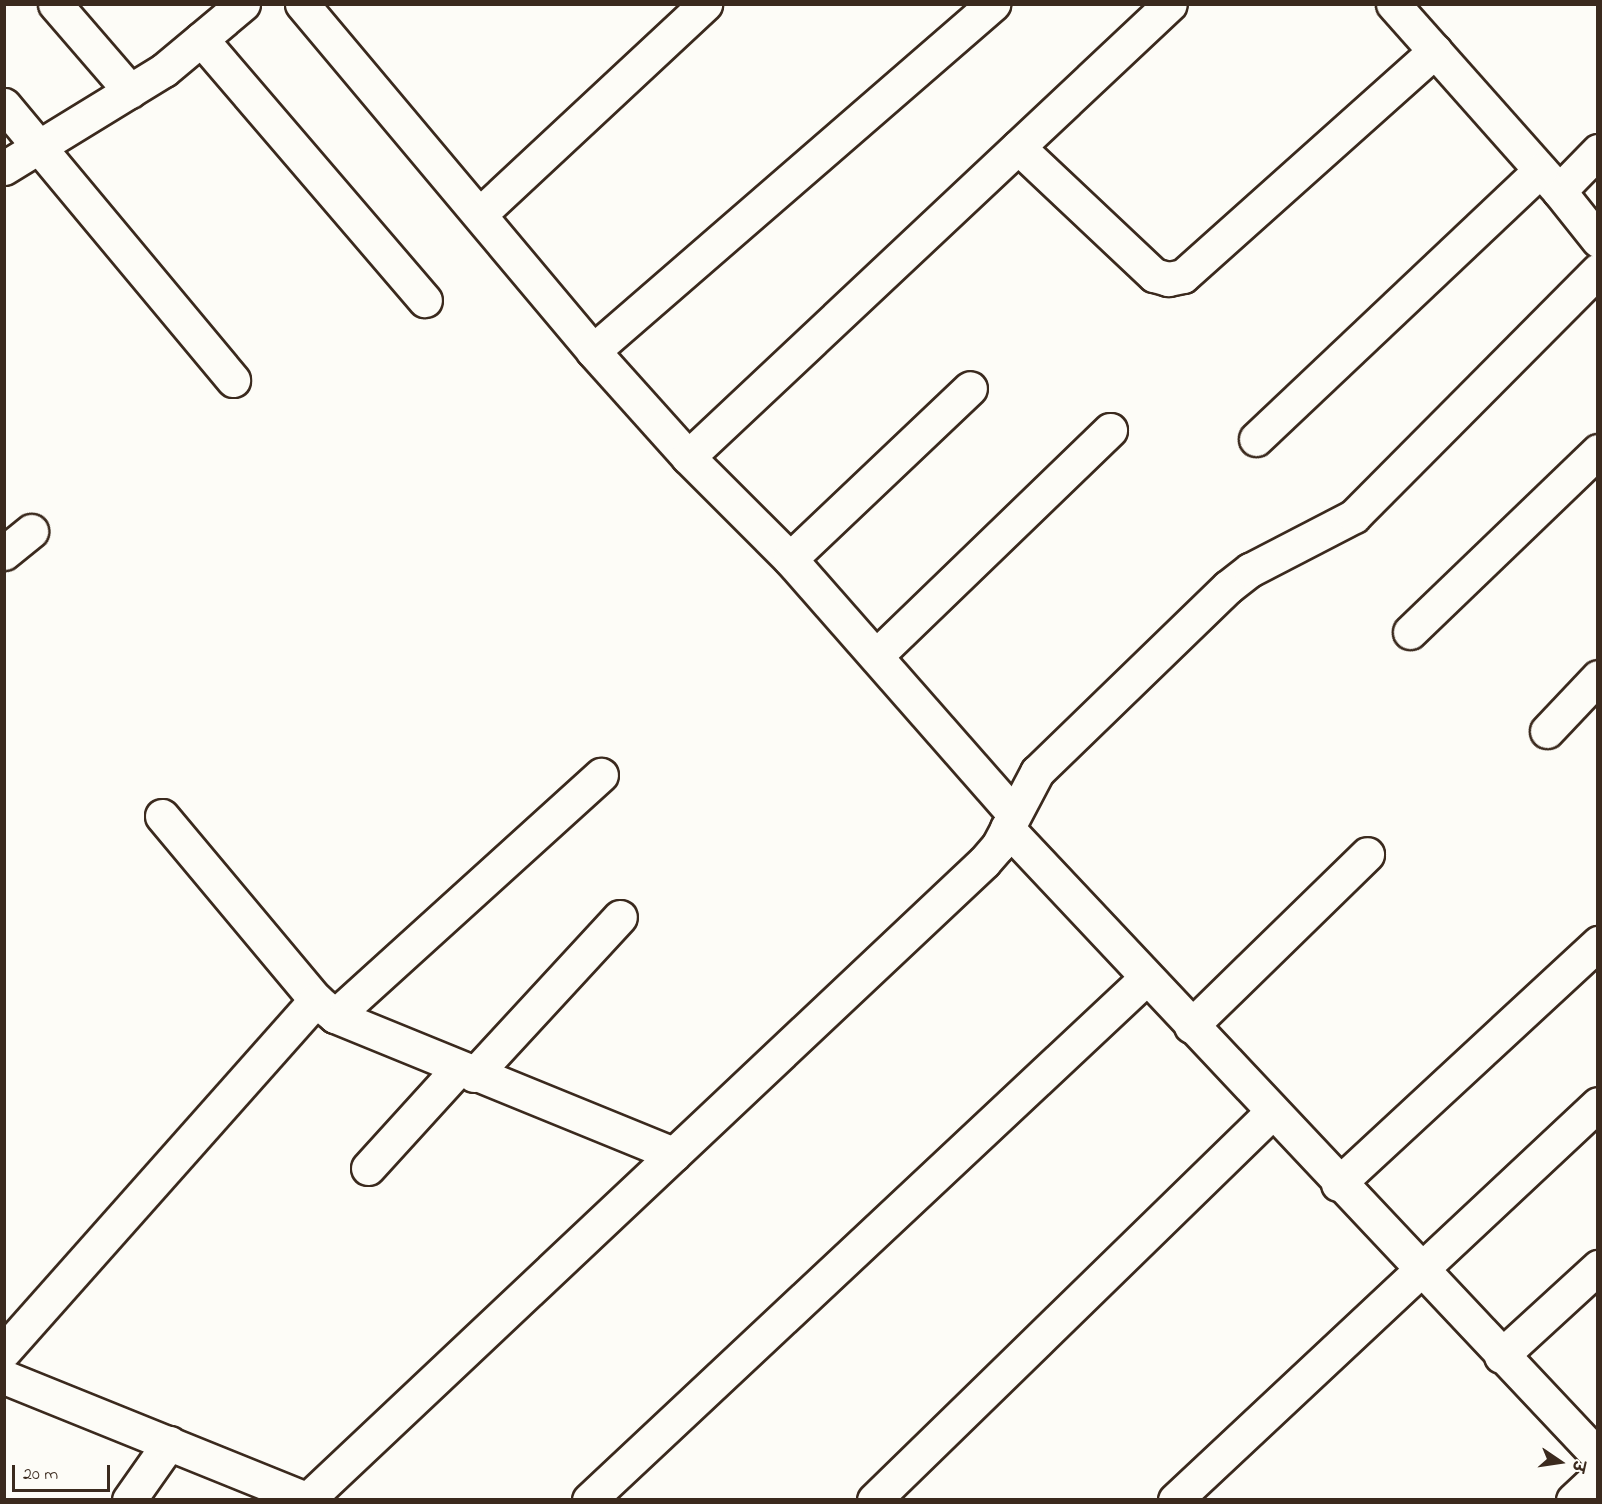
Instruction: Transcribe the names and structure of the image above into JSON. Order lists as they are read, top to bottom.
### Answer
{
  "scale_bar": "20 m",
  "north": "right"
}
